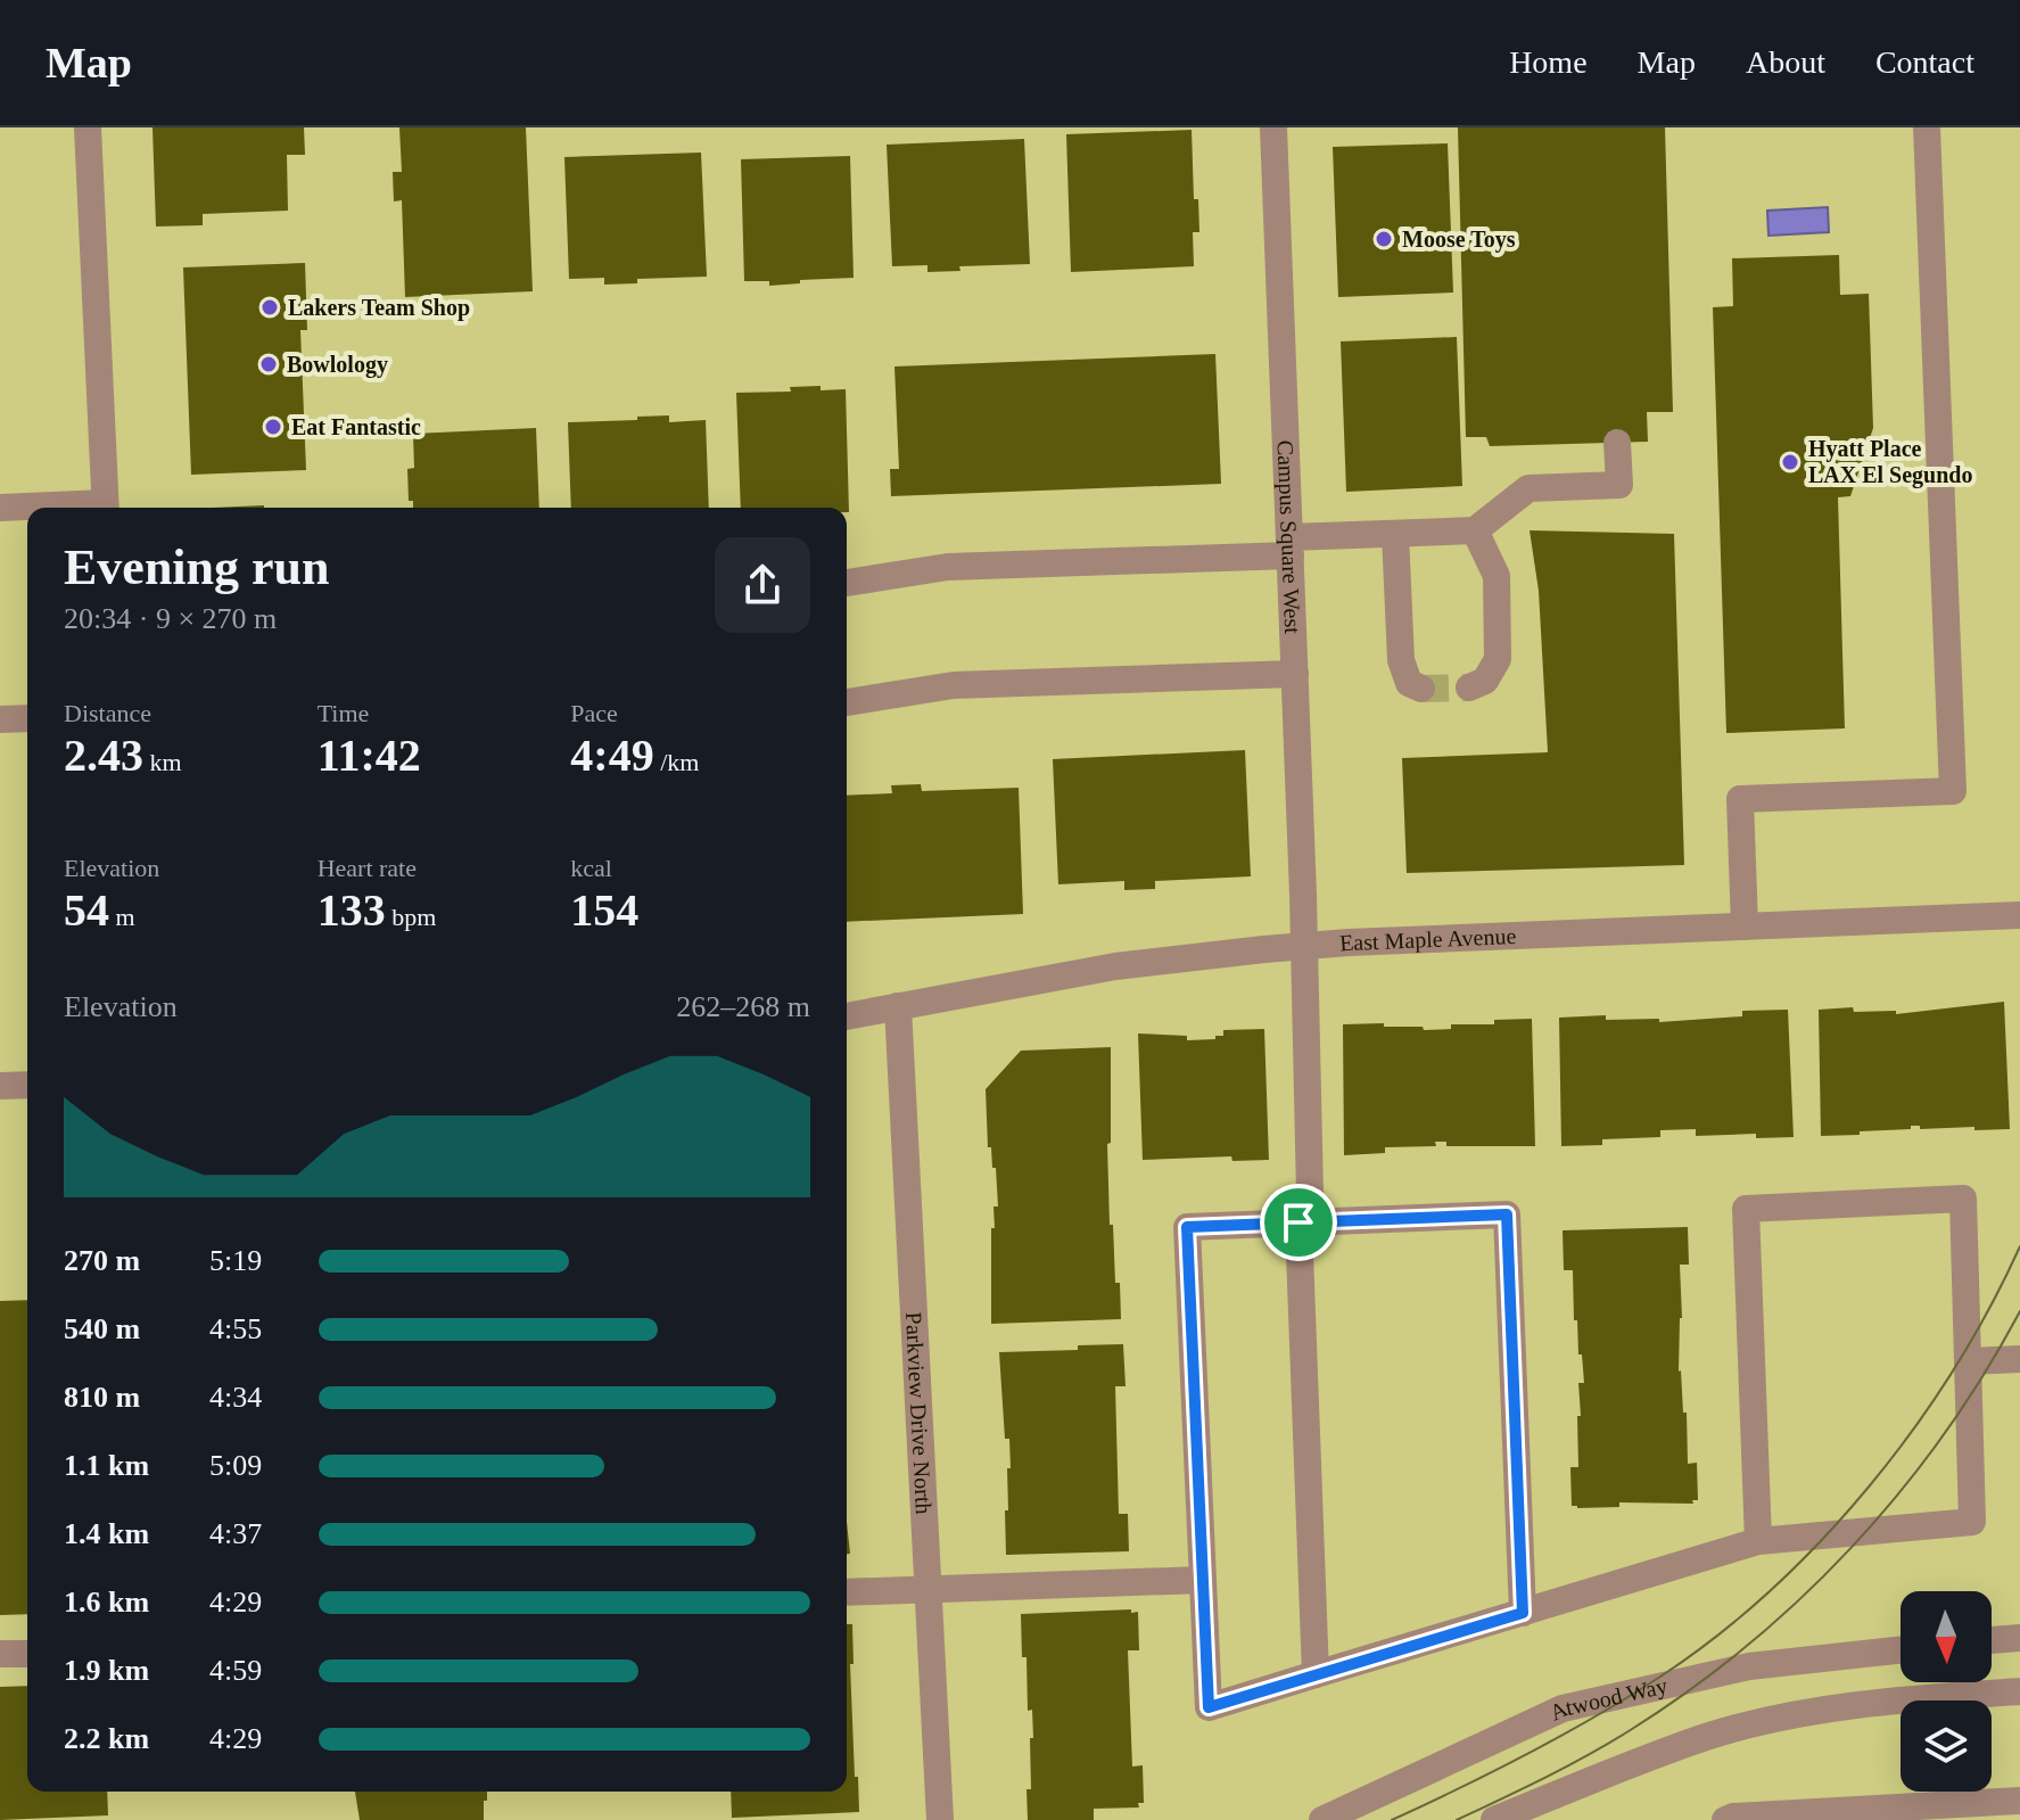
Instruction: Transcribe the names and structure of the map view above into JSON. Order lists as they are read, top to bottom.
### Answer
{
  "streets": {
    "street": [
      "Campus Square West",
      "East Maple Avenue",
      "Parkview Drive North",
      "Atwood Way"
    ]
  },
  "crossings": [
    ["Campus Square West", "East Maple Avenue"],
    ["East Maple Avenue", "Parkview Drive North"]
  ],
  "places": [
    "Moose Toys",
    "Lakers Team Shop",
    "Bowlology",
    "Eat Fantastic",
    "Hyatt Place LAX El Segundo"
  ],
  "north": "bottom",
  "page": {
    "header": "Map",
    "nav": [
      "Home",
      "Map",
      "About",
      "Contact"
    ],
    "heading": ["Evening run", "20:34 · 9 × 270 m"],
    "stats": [
      ["Distance", "2.43 km"],
      ["Time", "11:42"],
      ["Pace", "4:49 /km"],
      ["Elevation", "54 m"],
      ["Heart rate", "133 bpm"],
      ["kcal", "154"]
    ],
    "chart": ["Elevation", "262–268 m"],
    "list": [
      {
        "name": "270 m",
        "note": "5:19"
      },
      {
        "name": "540 m",
        "note": "4:55"
      },
      {
        "name": "810 m",
        "note": "4:34"
      },
      {
        "name": "1.1 km",
        "note": "5:09"
      },
      {
        "name": "1.4 km",
        "note": "4:37"
      },
      {
        "name": "1.6 km",
        "note": "4:29"
      },
      {
        "name": "1.9 km",
        "note": "4:59"
      },
      {
        "name": "2.2 km",
        "note": "4:29"
      }
    ]
  }
}
